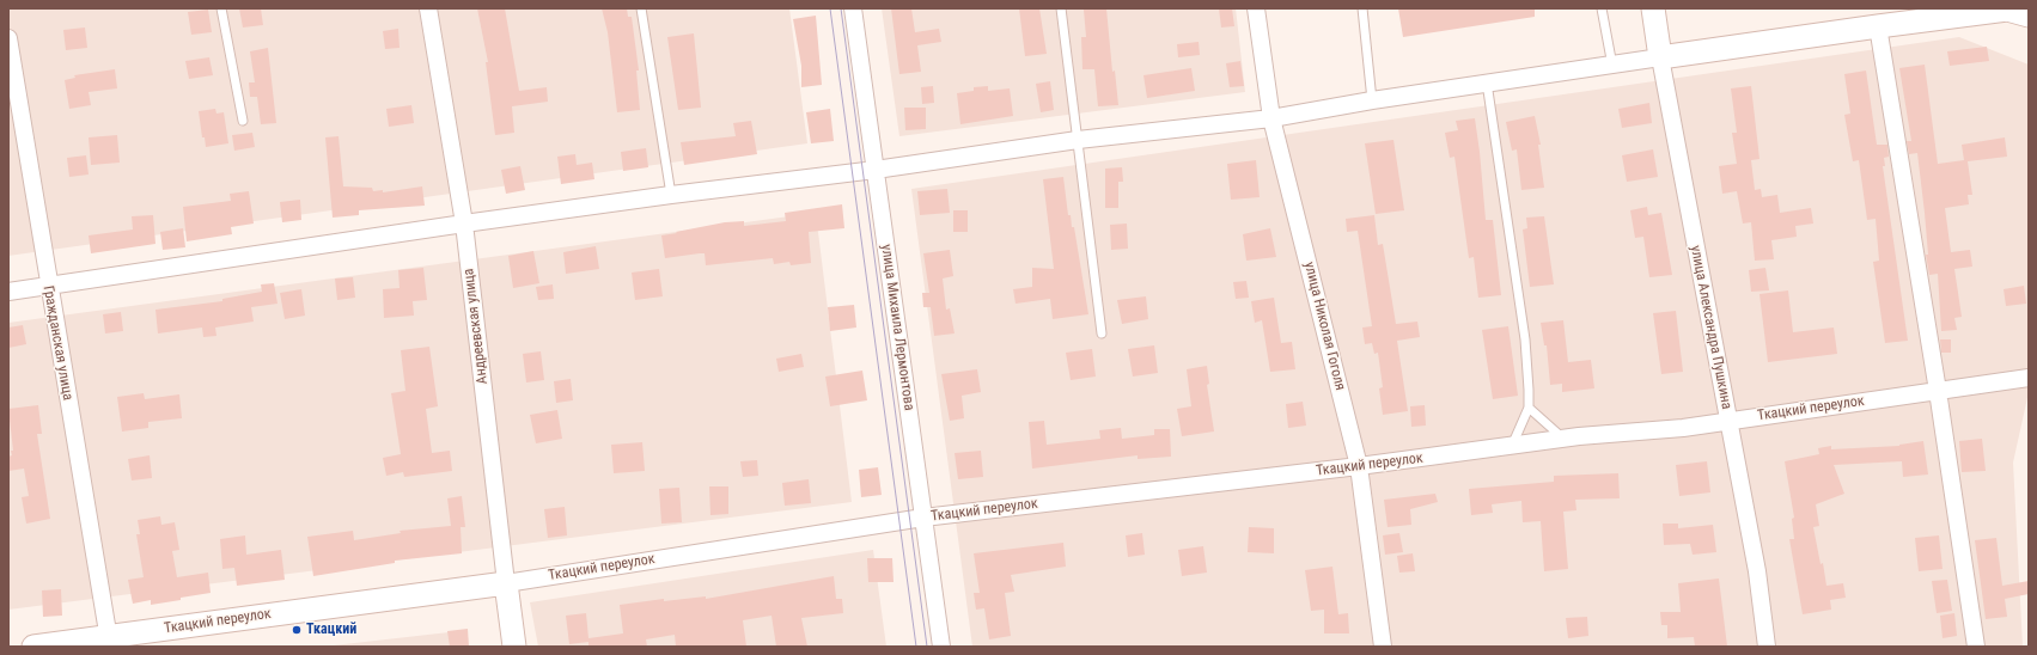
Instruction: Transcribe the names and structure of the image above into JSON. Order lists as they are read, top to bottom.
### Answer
{
  "streets": {
    "street": [
      "Андреевская улица",
      "улица Николая Гоголя",
      "улица Михаила Лермонтова",
      "улица Александра Пушкина",
      "Гражданская улица",
      "Ткацкий переулок"
    ]
  },
  "crossings": [
    ["Андреевская улица", "Ткацкий переулок"],
    ["улица Николая Гоголя", "Ткацкий переулок"],
    ["улица Михаила Лермонтова", "Ткацкий переулок"],
    ["улица Александра Пушкина", "Ткацкий переулок"],
    ["Гражданская улица", "Ткацкий переулок"]
  ],
  "places": ["Ткацкий"]
}
